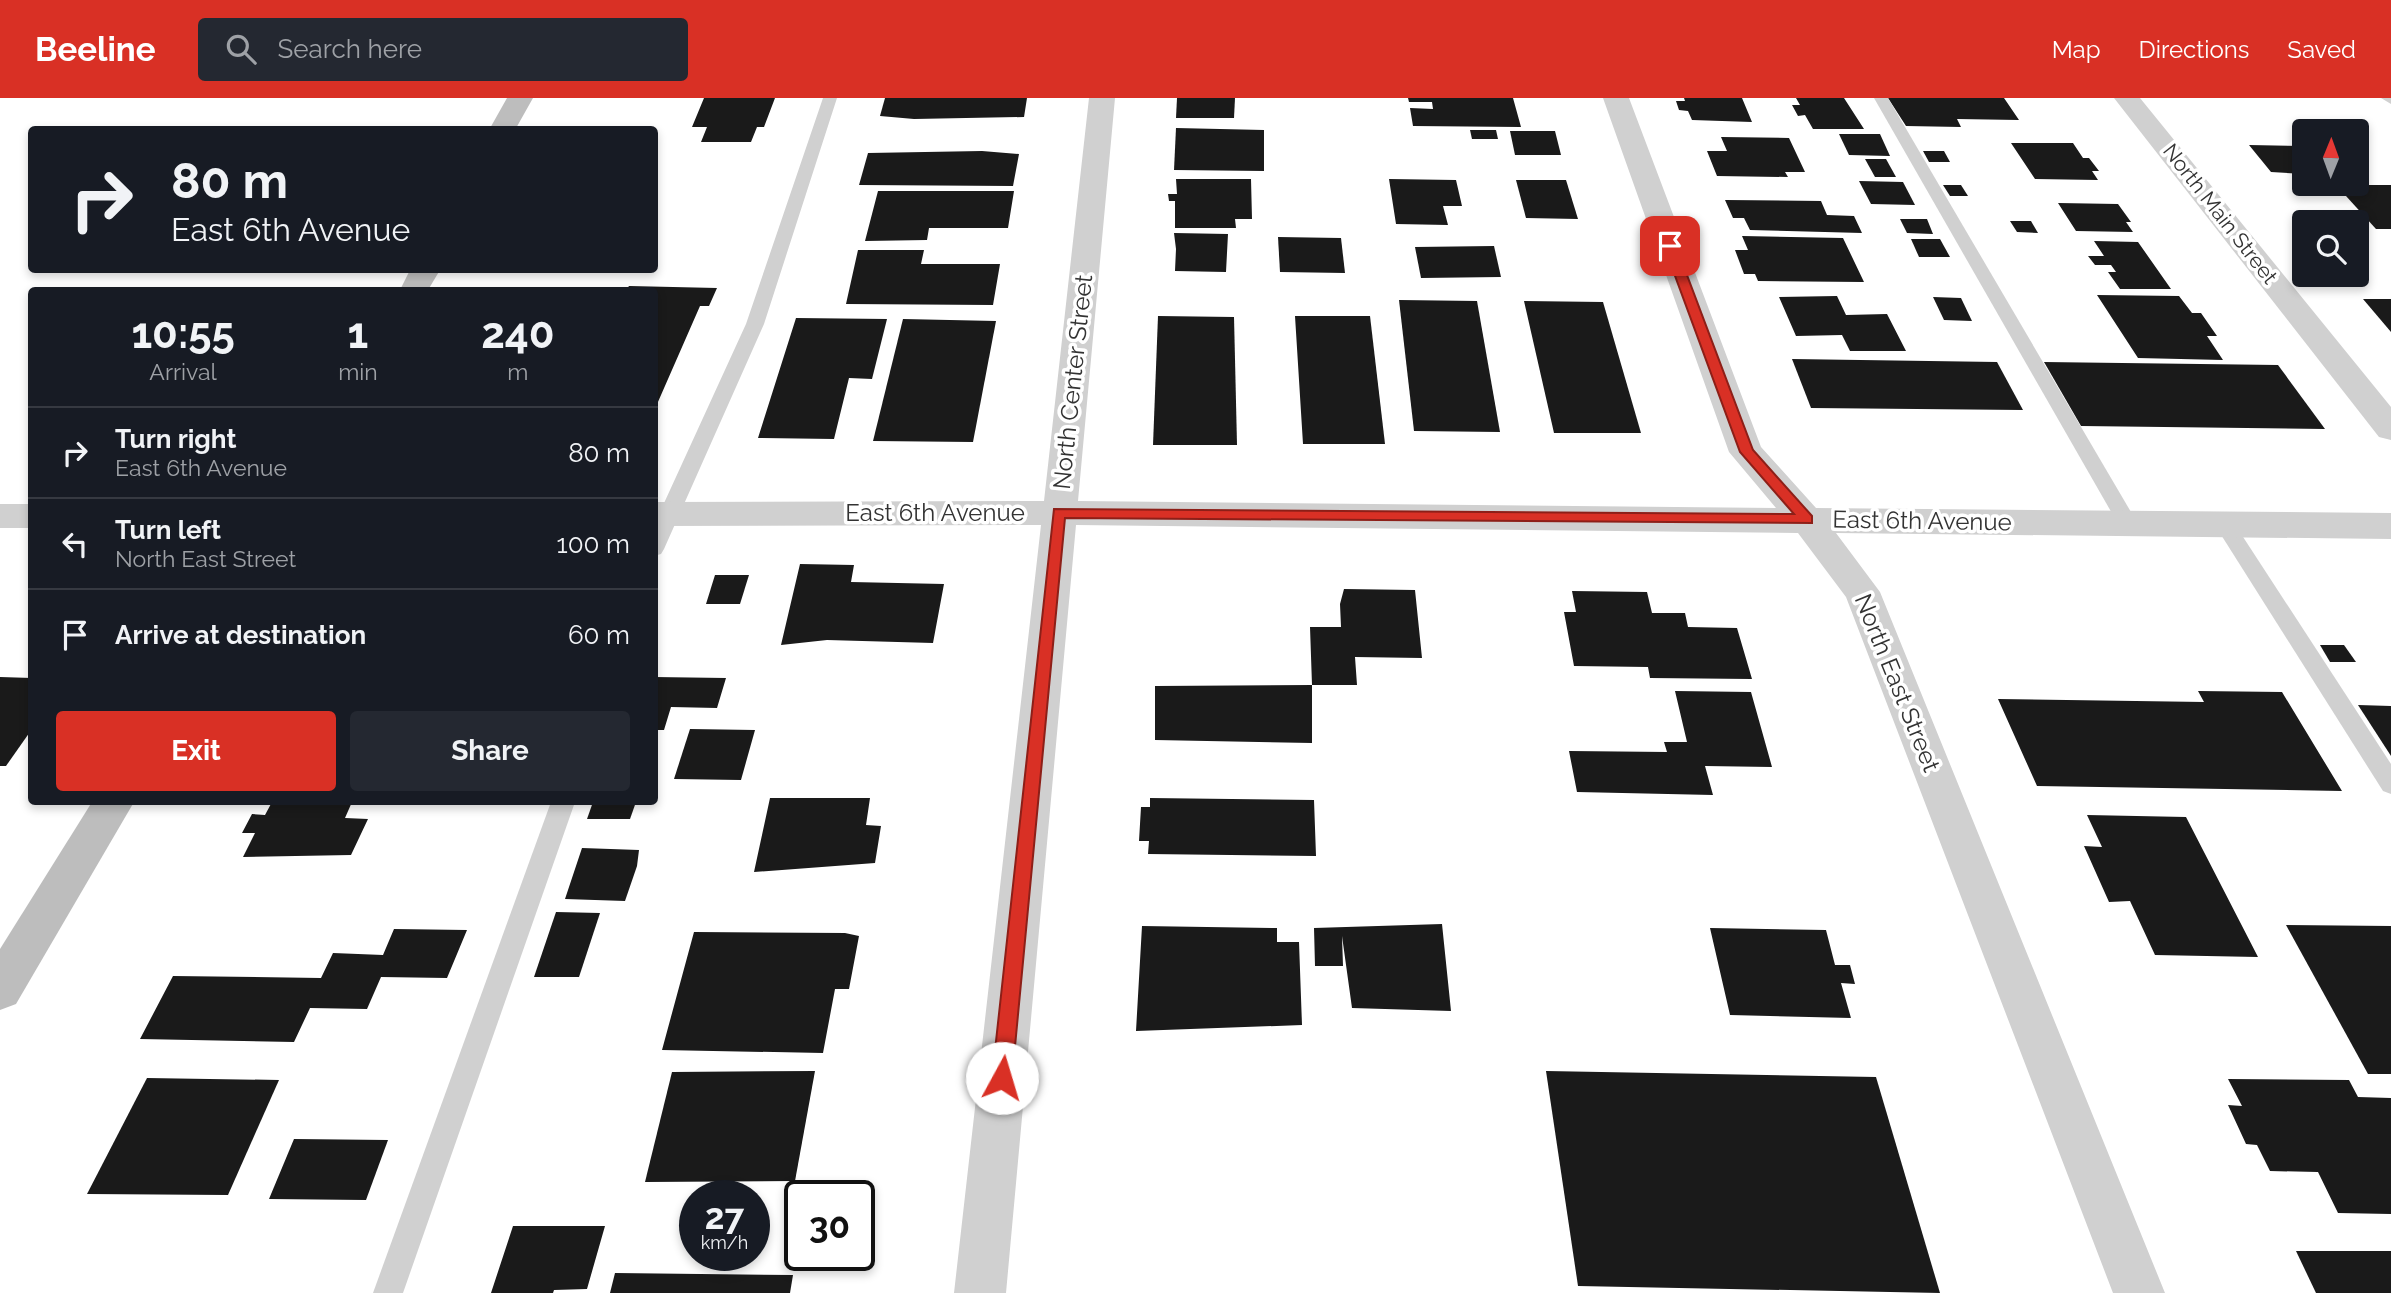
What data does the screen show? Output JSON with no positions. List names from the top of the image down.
{
  "streets": {
    "street": [
      "North Main Street",
      "North Center Street",
      "East 6th Avenue",
      "North East Street"
    ]
  },
  "crossings": [
    ["North Center Street", "East 6th Avenue"],
    ["East 6th Avenue", "North East Street"]
  ],
  "north": "top",
  "page": {
    "header": "Beeline",
    "search": "Search here",
    "nav": ["Map", "Directions", "Saved"],
    "turn": ["80 m", "East 6th Avenue"],
    "eta": [
      "10:55",
      "Arrival",
      "1",
      "min",
      "240",
      "m"
    ],
    "list": [
      {
        "name": "Turn right",
        "note": "East 6th Avenue",
        "value": "80 m"
      },
      {
        "name": "Turn left",
        "note": "North East Street",
        "value": "100 m"
      },
      {
        "name": "Arrive at destination",
        "value": "60 m"
      }
    ],
    "buttons": ["Exit", "Share"],
    "speed": "27 km/h",
    "limit": "30"
  }
}
